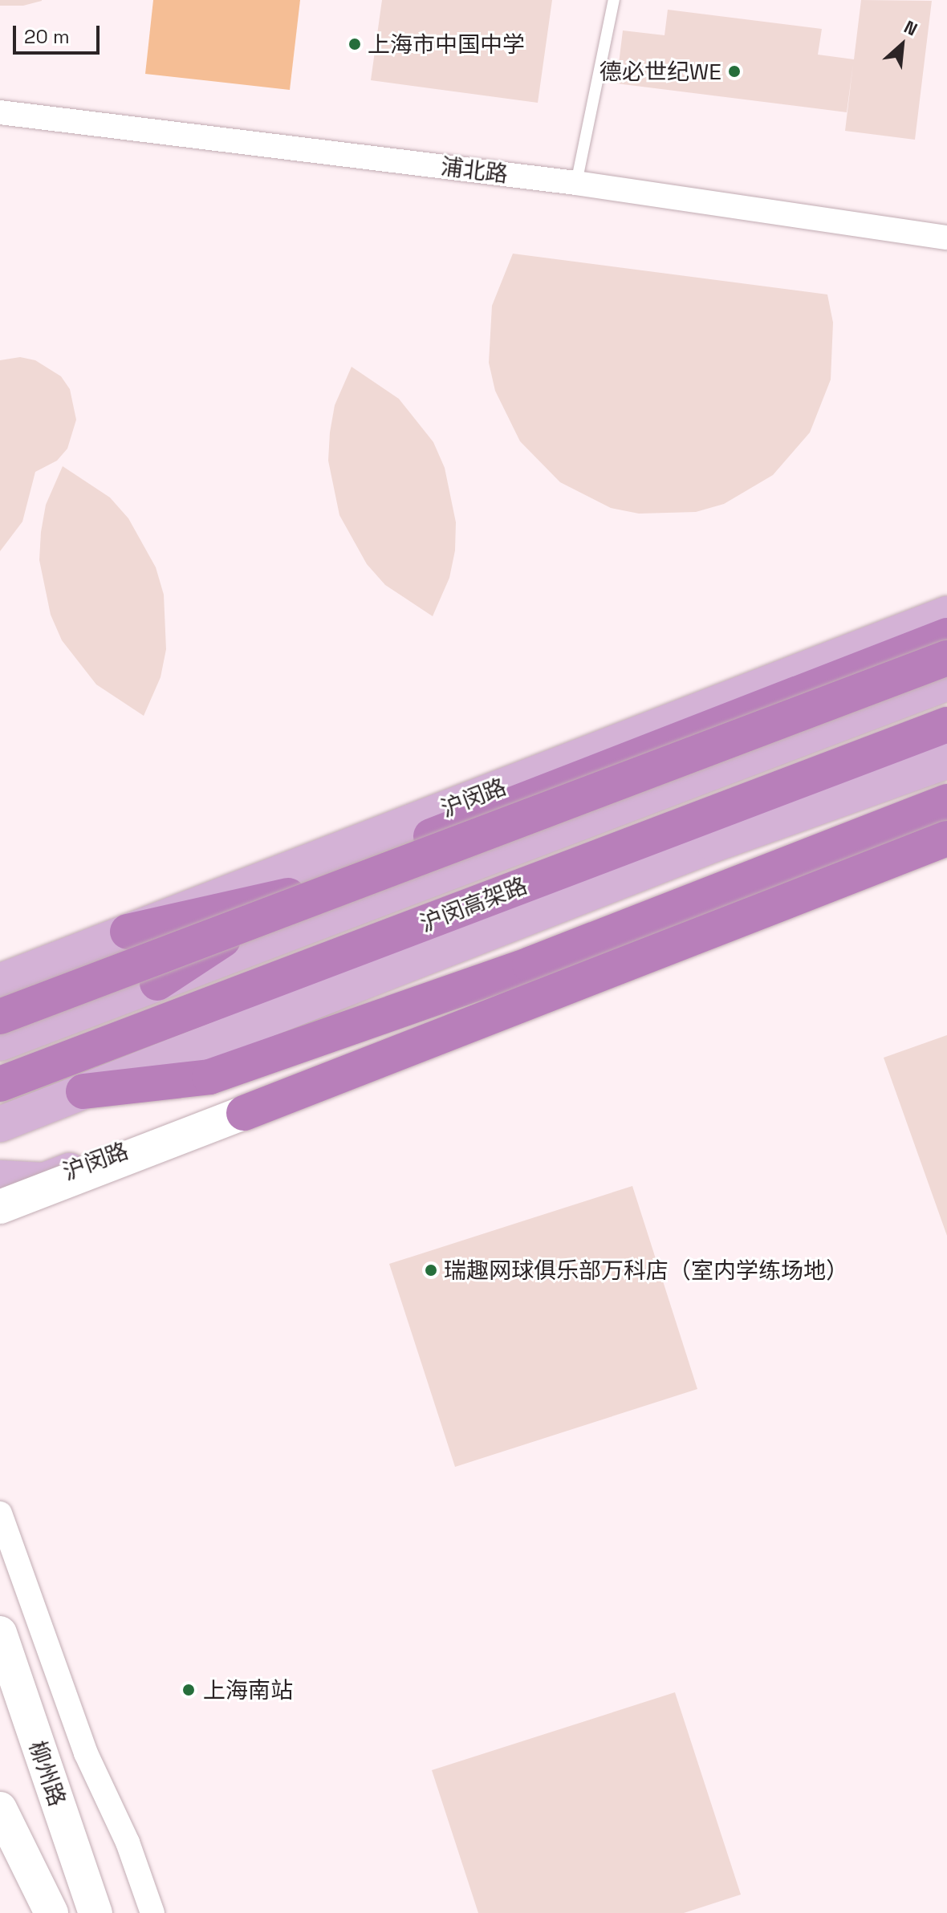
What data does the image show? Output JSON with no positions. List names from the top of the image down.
{
  "streets": {
    "highway": ["沪闵高架路"],
    "main road": ["沪闵路"],
    "street": ["浦北路", "柳州路"]
  },
  "places": [
    "上海市中国中学",
    "德必世纪WE",
    "瑞趣网球俱乐部万科店（室内学练场地）",
    "上海南站"
  ],
  "scale_bar": "20 m",
  "north": "top right"
}
